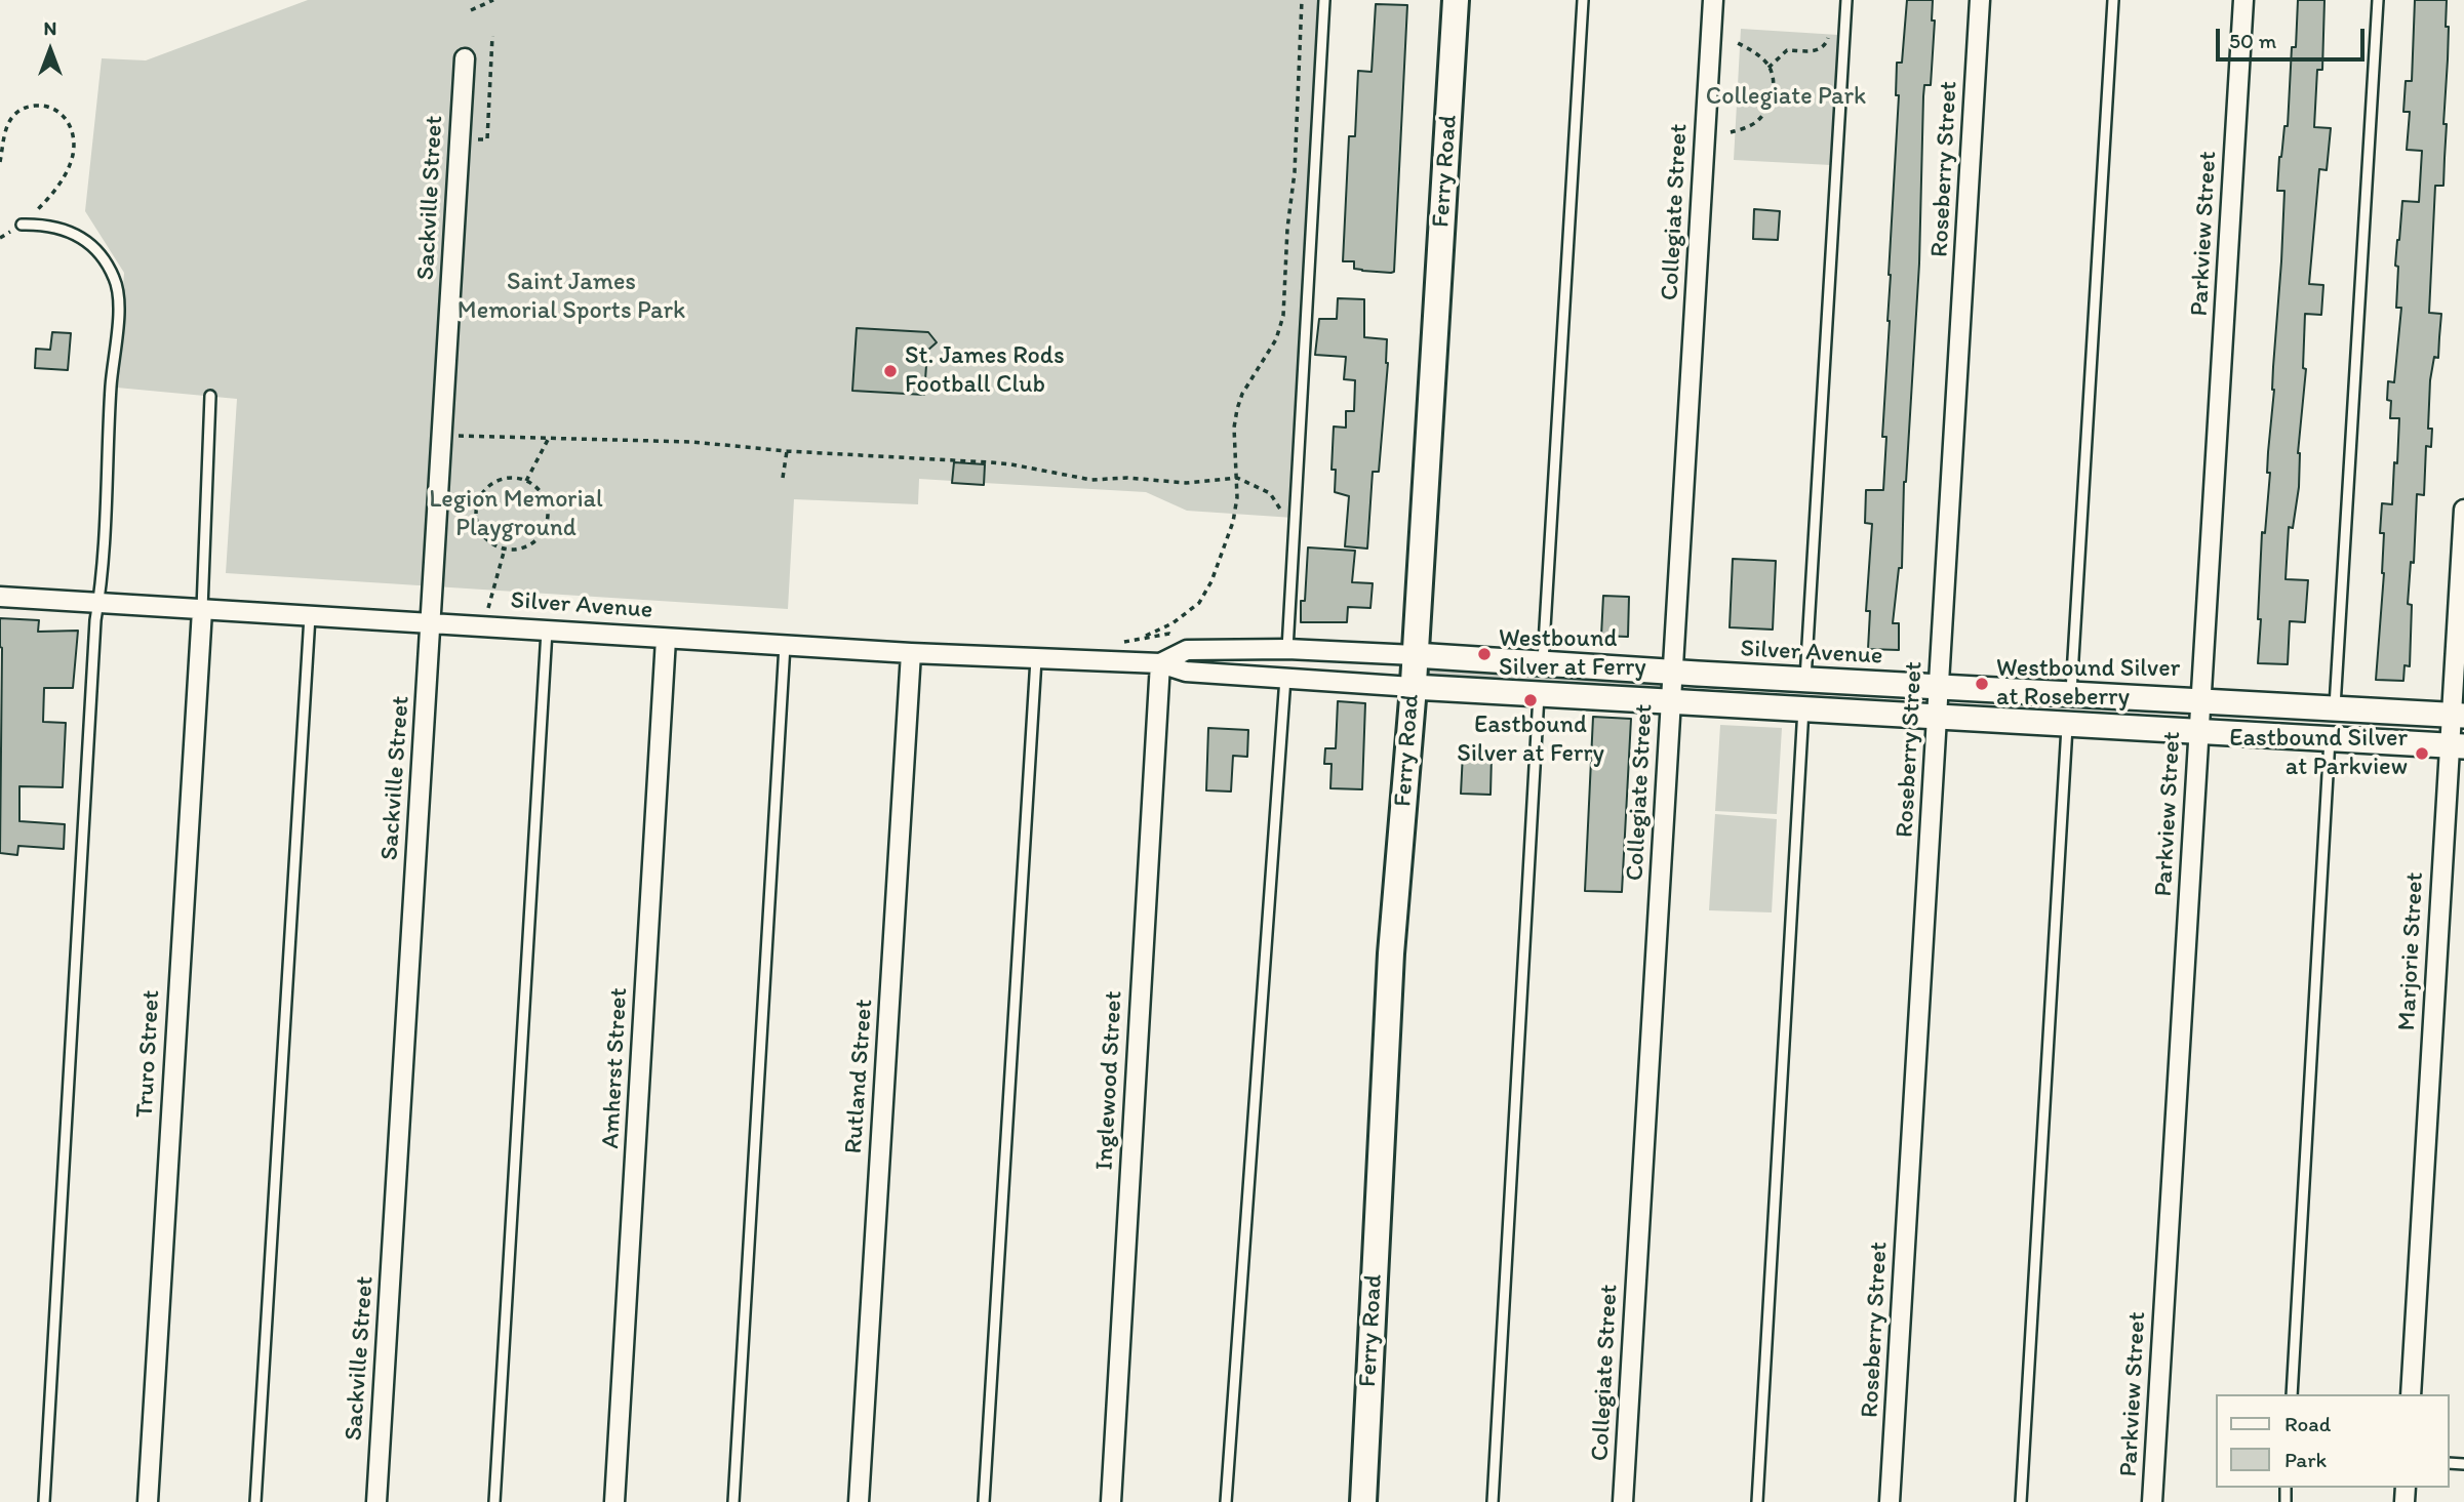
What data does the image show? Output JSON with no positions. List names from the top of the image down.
{
  "streets": {
    "main road": ["Ferry Road"],
    "street": [
      "Roseberry Street",
      "Sackville Street",
      "Collegiate Street",
      "Parkview Street",
      "Silver Avenue",
      "Marjorie Street",
      "Truro Street",
      "Amherst Street",
      "Rutland Street",
      "Inglewood Street"
    ]
  },
  "crossings": [
    ["Roseberry Street", "Silver Avenue"],
    ["Ferry Road", "Silver Avenue"],
    ["Sackville Street", "Silver Avenue"],
    ["Collegiate Street", "Silver Avenue"],
    ["Parkview Street", "Silver Avenue"],
    ["Silver Avenue", "Marjorie Street"],
    ["Silver Avenue", "Truro Street"],
    ["Silver Avenue", "Amherst Street"],
    ["Silver Avenue", "Rutland Street"],
    ["Silver Avenue", "Inglewood Street"]
  ],
  "parks": ["Collegiate Park", "Saint James Memorial Sports Park", "Legion Memorial Playground"],
  "places": [
    "St. James Rods Football Club",
    "Westbound Silver at Ferry",
    "Westbound Silver at Roseberry",
    "Eastbound Silver at Ferry",
    "Eastbound Silver at Parkview"
  ],
  "legend": ["Road", "Park"],
  "scale_bar": "50 m",
  "north": "top"
}
